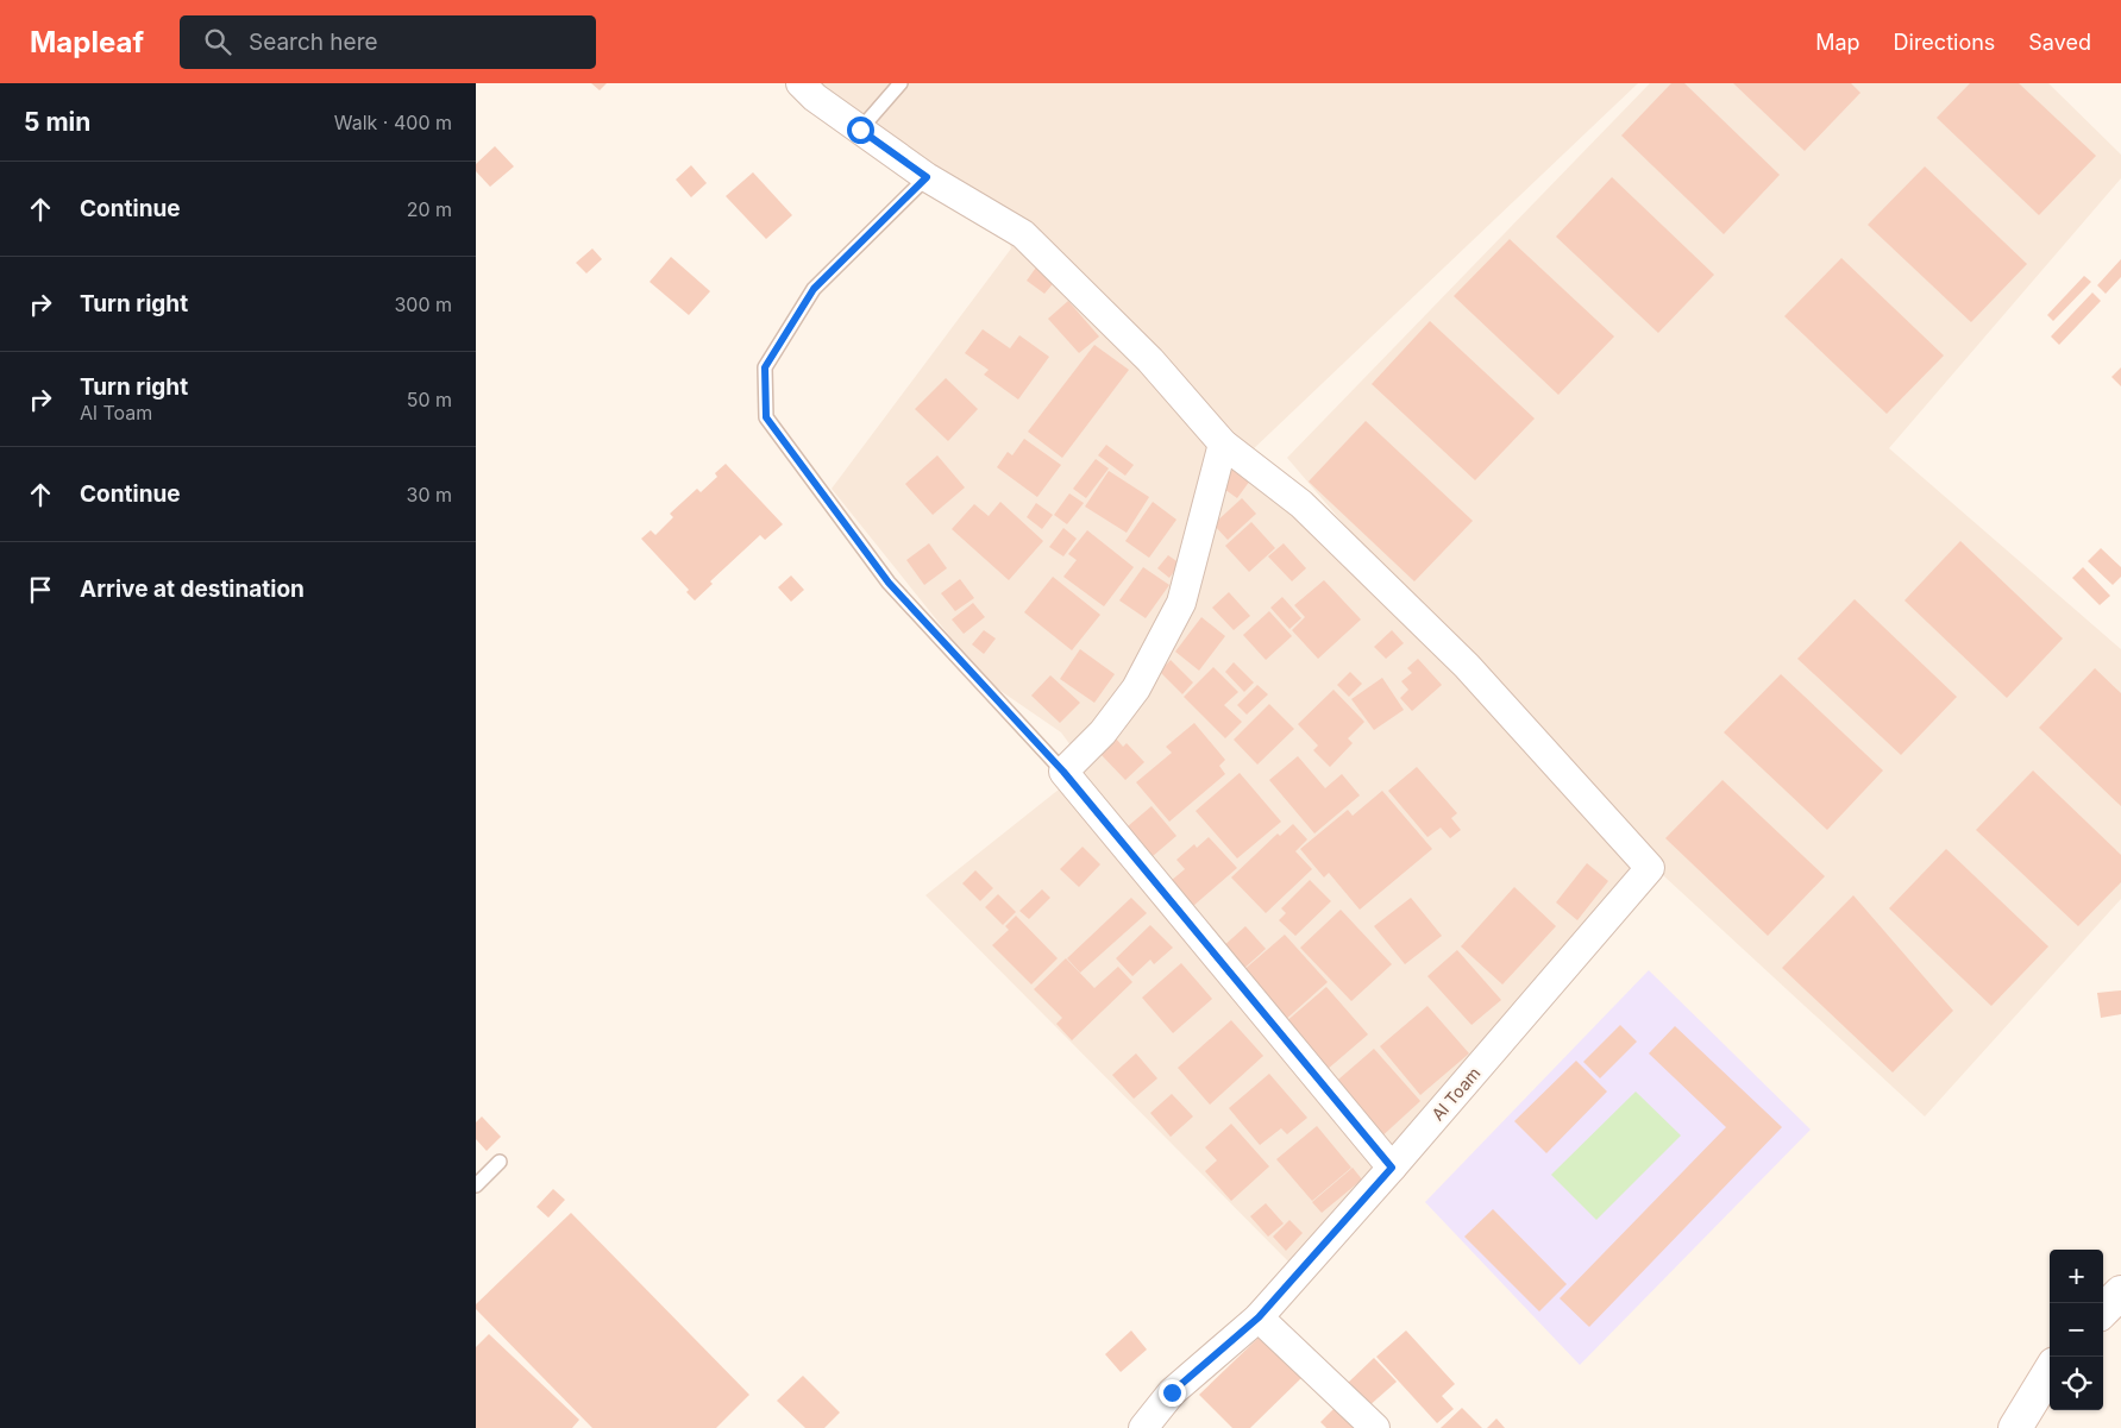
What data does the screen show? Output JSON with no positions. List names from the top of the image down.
{
  "streets": {
    "street": ["Al Toam"]
  },
  "page": {
    "header": "Mapleaf",
    "search": "Search here",
    "nav": ["Map", "Directions", "Saved"],
    "heading": ["5 min", "Walk · 400 m"],
    "list": [
      ["Continue", "20 m"],
      ["Turn right", "300 m"],
      ["Turn right", "Al Toam", "50 m"],
      ["Continue", "30 m"],
      "Arrive at destination"
    ],
    "map_buttons": ["+", "−"]
  }
}
